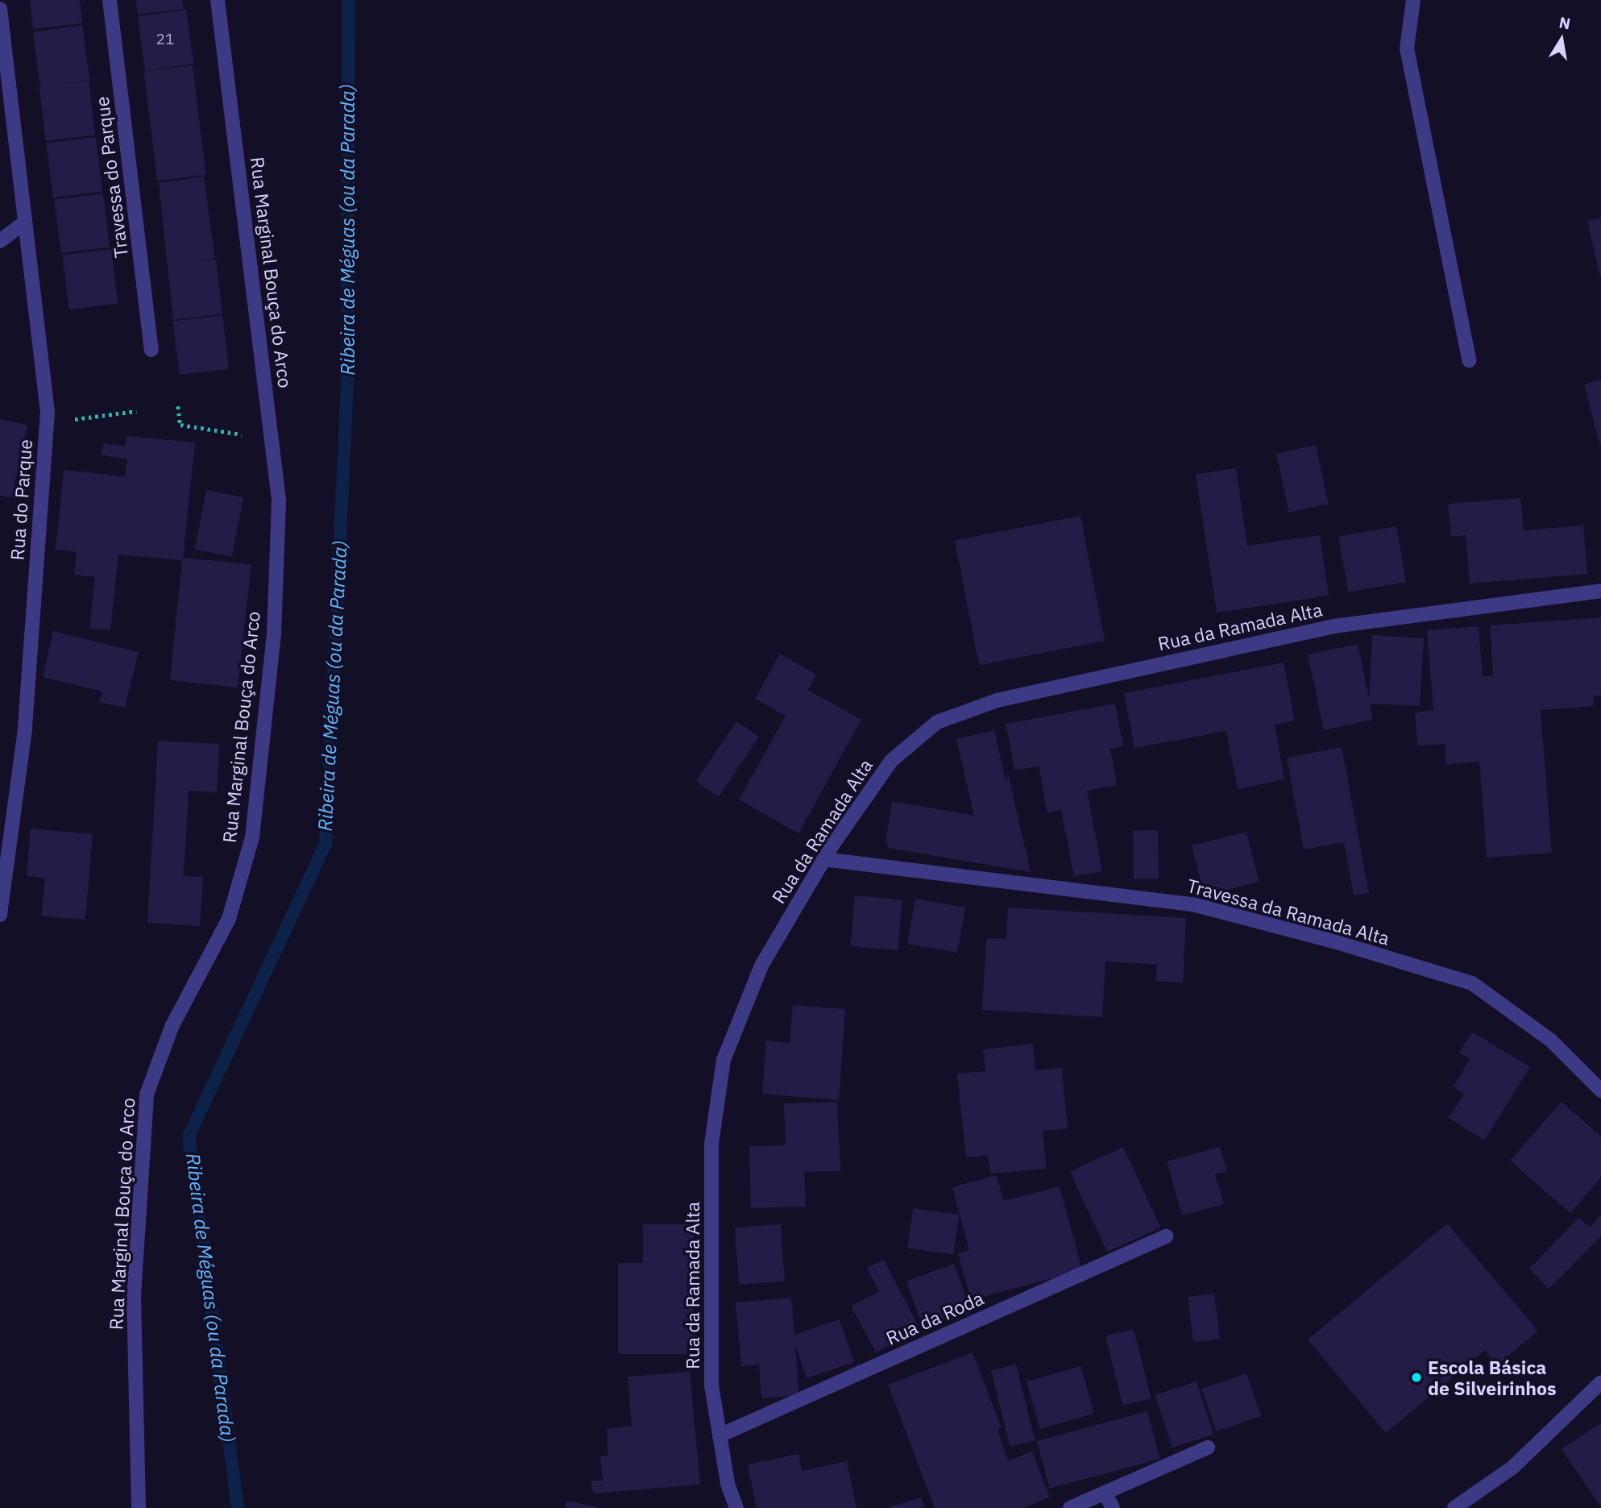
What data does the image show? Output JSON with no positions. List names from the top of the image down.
{
  "streets": {
    "street": [
      "Travessa do Parque",
      "Rua Marginal Bouça do Arco",
      "Rua do Parque",
      "Rua da Ramada Alta",
      "Travessa da Ramada Alta",
      "Rua da Roda"
    ]
  },
  "crossings": [
    ["Rua da Ramada Alta", "Travessa da Ramada Alta"],
    ["Rua da Ramada Alta", "Rua da Roda"]
  ],
  "water": ["Ribeira de Méguas (ou da Parada)"],
  "places": ["Escola Básica de Silveirinhos"],
  "house_numbers": ["21"],
  "north": "top"
}
